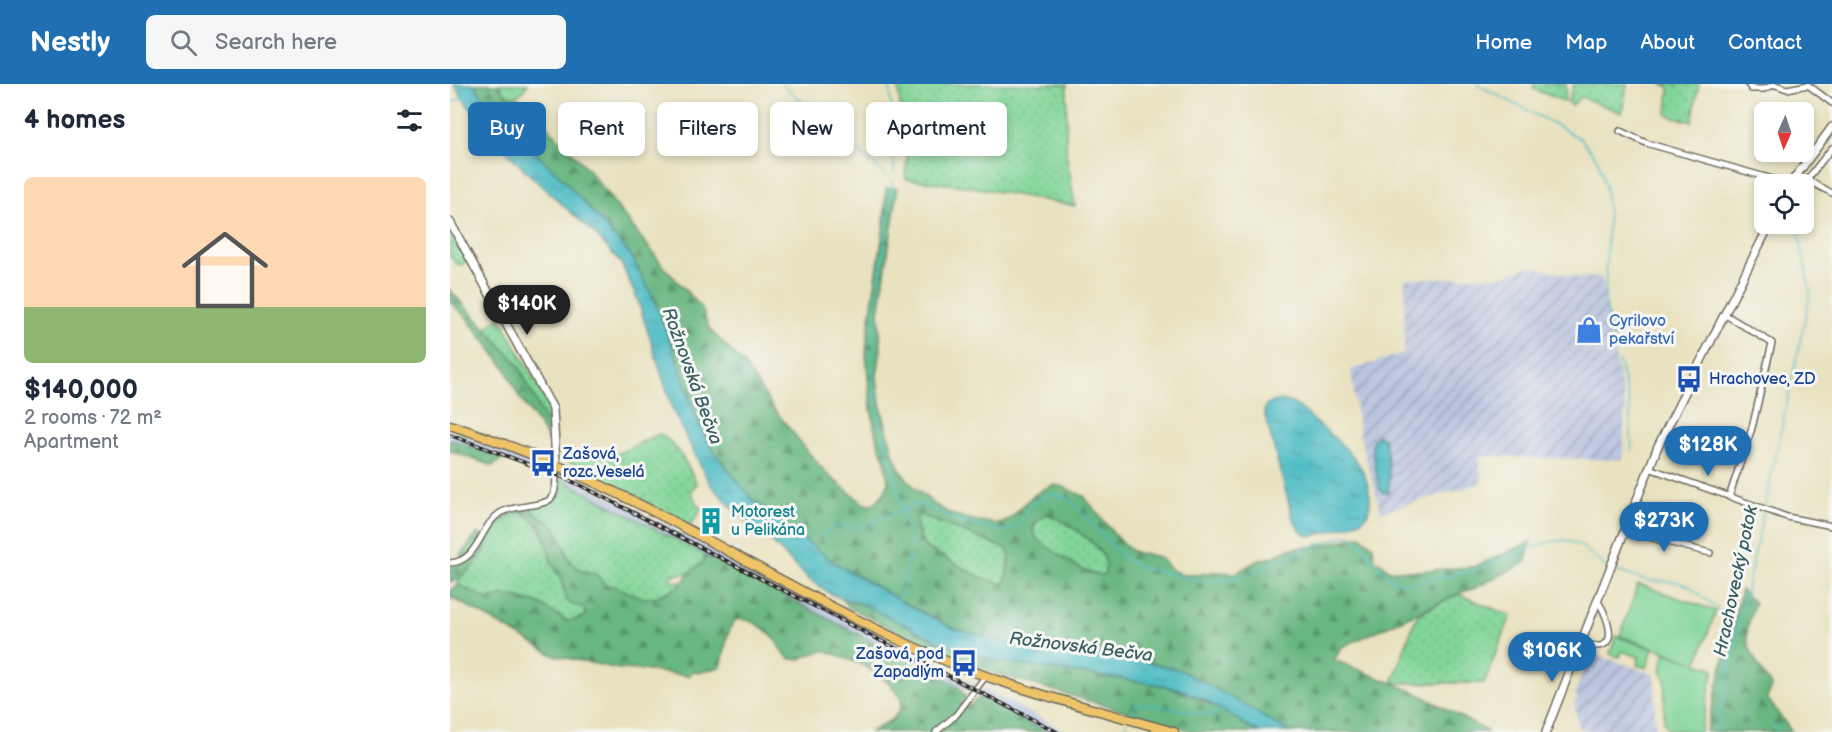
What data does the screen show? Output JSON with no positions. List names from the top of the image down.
{
  "water": ["Rožnovská Bečva", "Hrachovecký potok"],
  "places": {
    "shop": ["Cyrilovo pekařství"],
    "bus stop": ["Hrachovec, ZD", "Zašová, rozc.Veselá", "Zašová, pod Zapadlým"],
    "building": ["Motorest u Pelikána"]
  },
  "north": "bottom",
  "page": {
    "header": "Nestly",
    "search": "Search here",
    "nav": [
      "Home",
      "Map",
      "About",
      "Contact"
    ],
    "heading": "4 homes",
    "chip": [
      "Buy",
      "Rent",
      "Filters",
      "New",
      "Apartment"
    ],
    "list": [
      {
        "name": "$140,000",
        "note": "2 rooms · 72 m² · Apartment"
      }
    ],
    "price": [
      "$140K",
      "$128K",
      "$273K",
      "$106K"
    ]
  }
}
